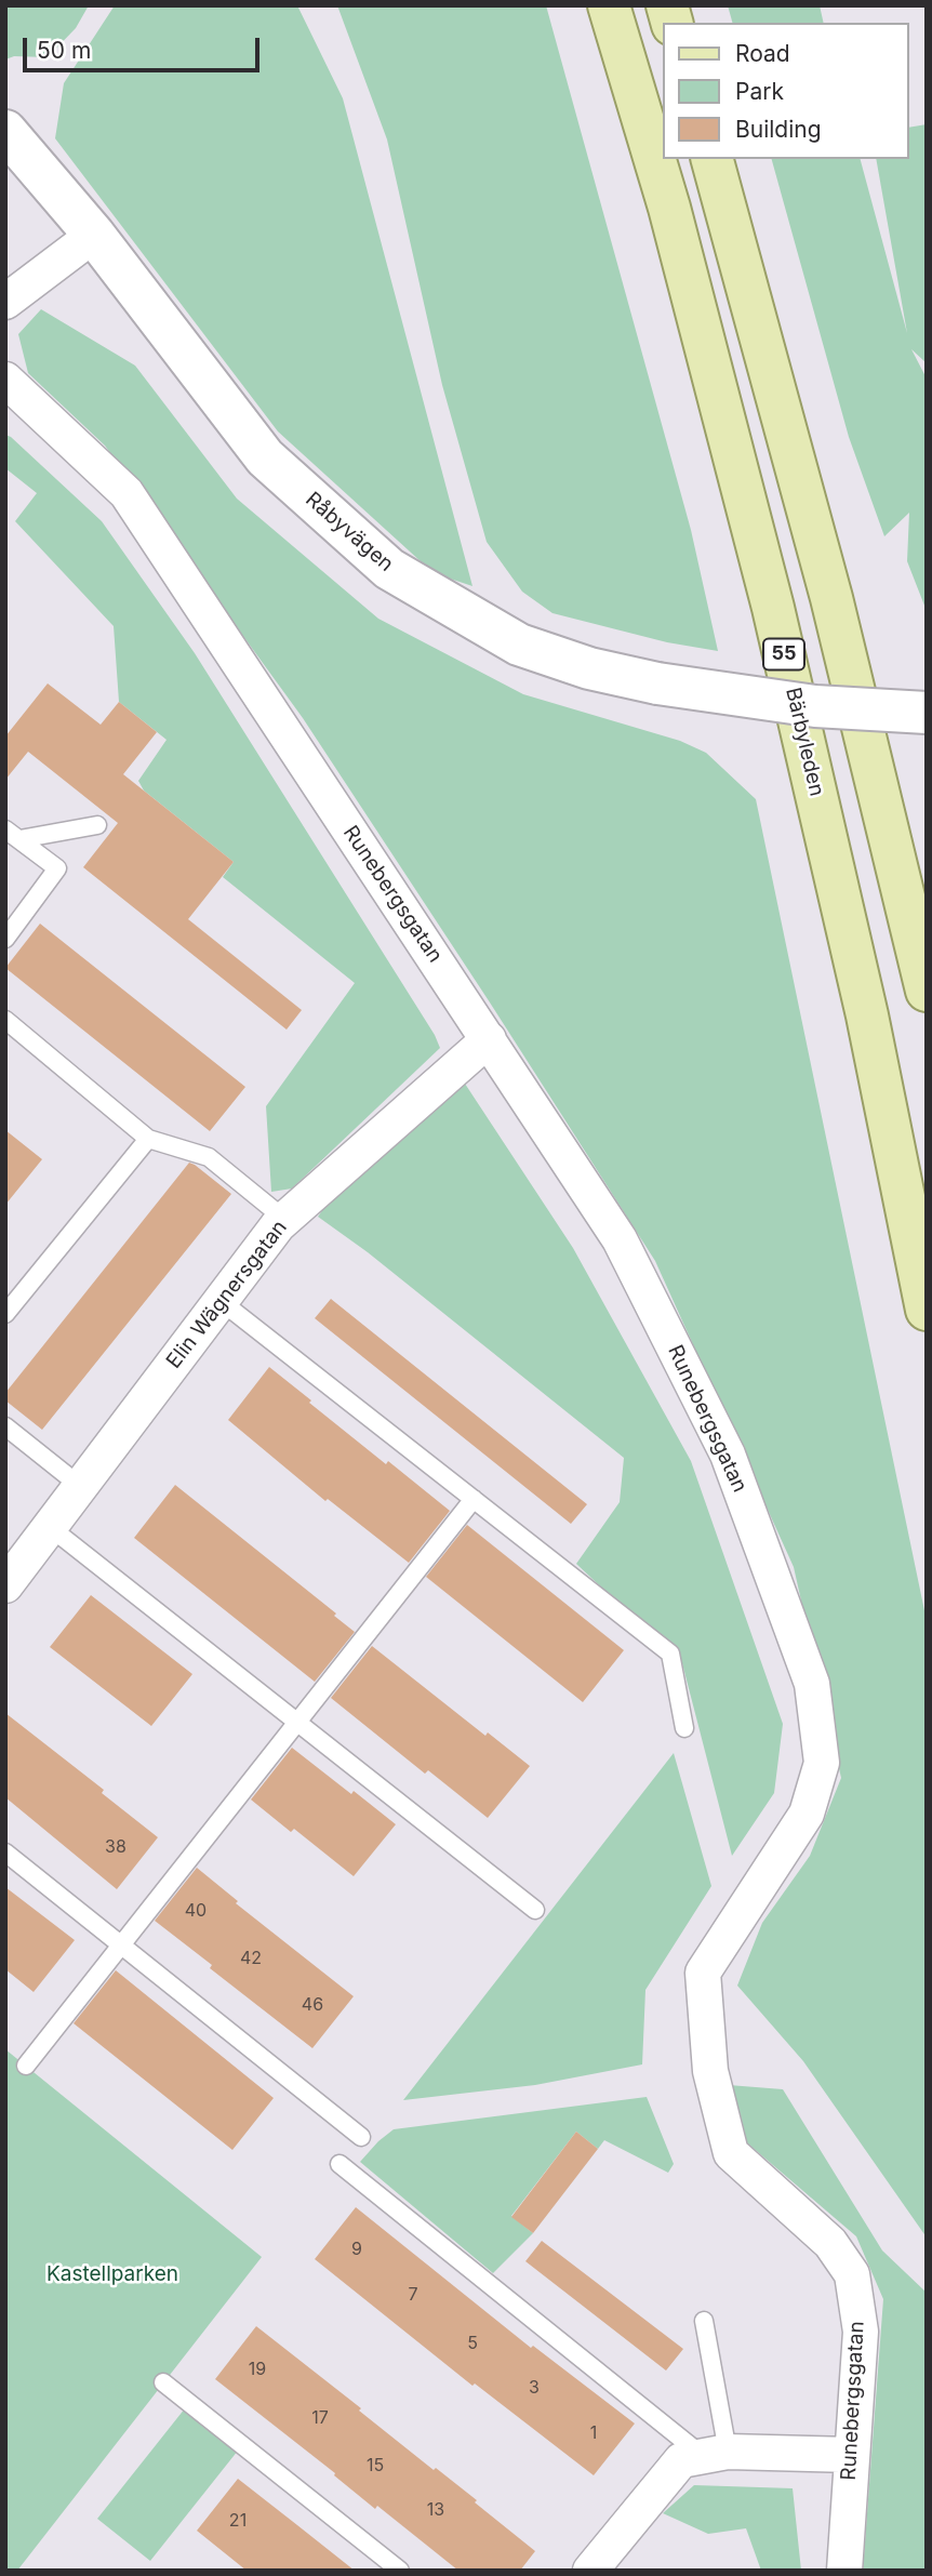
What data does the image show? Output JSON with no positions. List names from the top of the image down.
{
  "streets": {
    "main road": ["Råbyvägen", "55", "Bärbyleden"],
    "street": ["Runebergsgatan", "Elin Wägnersgatan"]
  },
  "crossings": [
    ["Runebergsgatan", "Elin Wägnersgatan"]
  ],
  "parks": ["Kastellparken"],
  "house_numbers": [
    "38",
    "40",
    "42",
    "46",
    "9",
    "7",
    "5",
    "19",
    "3",
    "17",
    "1",
    "15",
    "13",
    "21"
  ],
  "legend": ["Road", "Park", "Building"],
  "scale_bar": "50 m"
}
